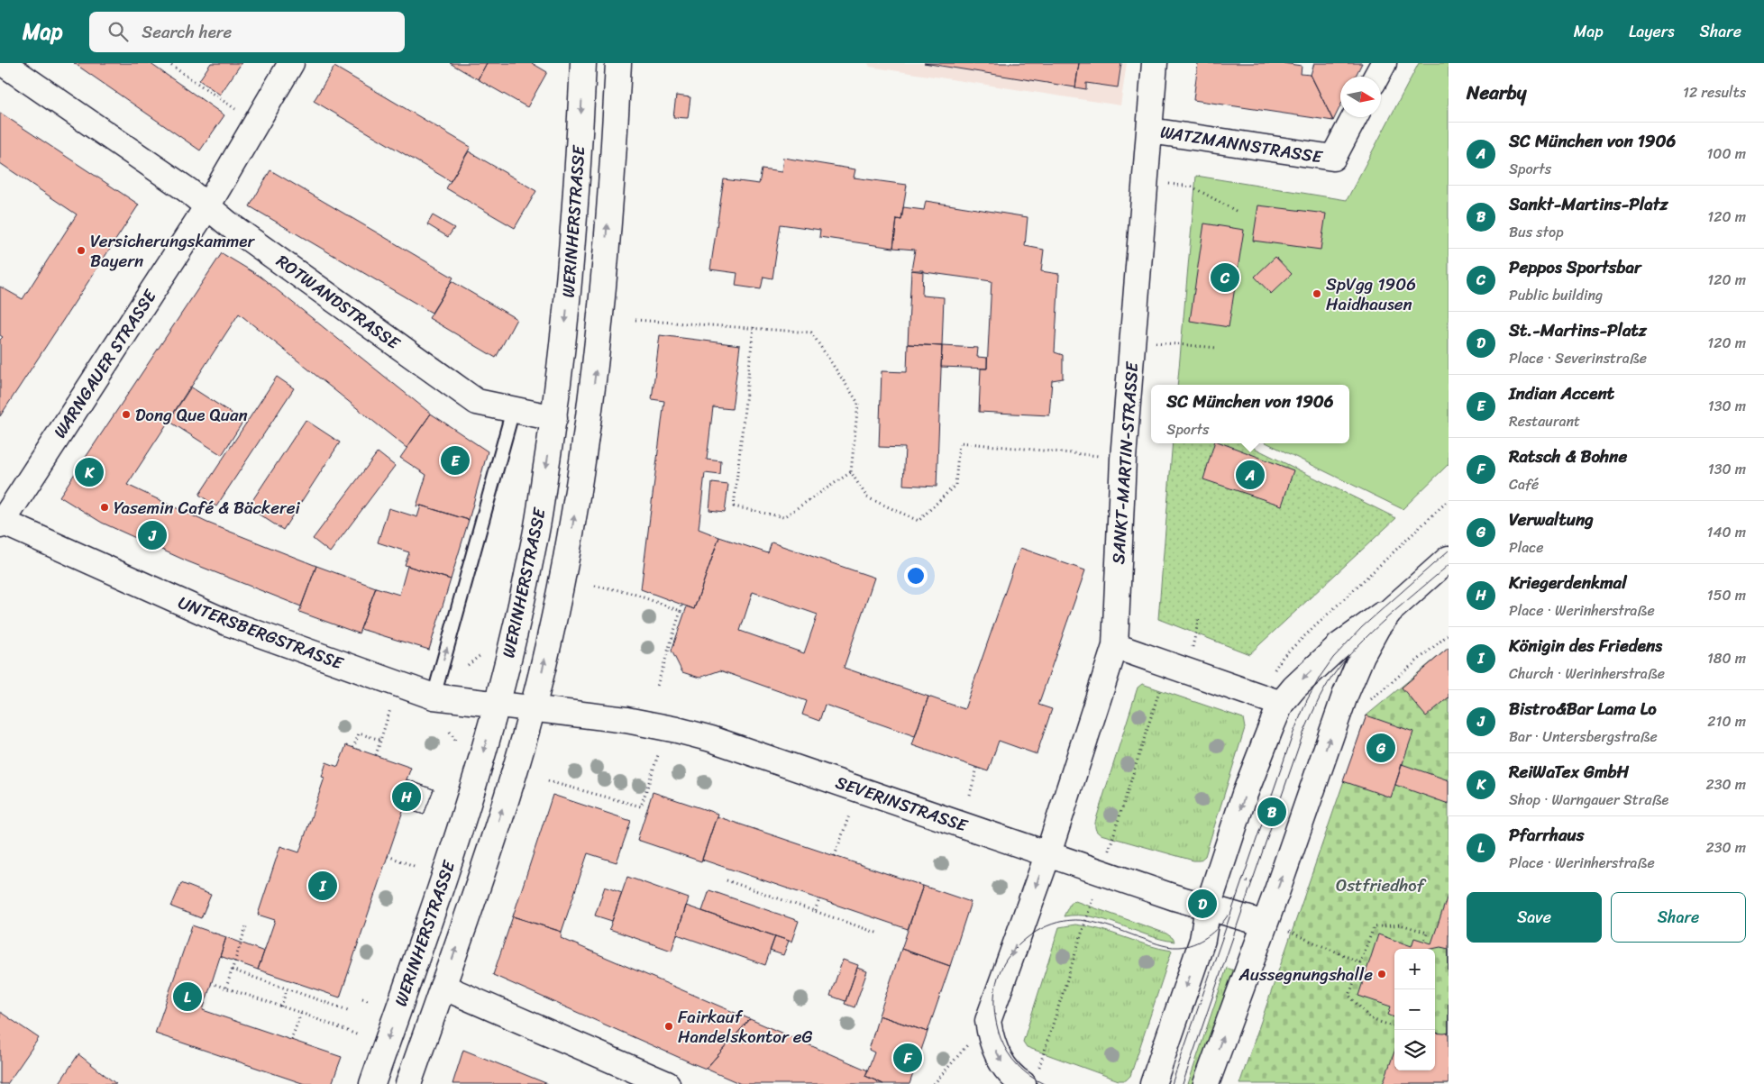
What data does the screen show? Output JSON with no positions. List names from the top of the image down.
{
  "streets": {
    "street": [
      "WATZMANNSTRASSE",
      "WERINHERSTRASSE",
      "ROTWANDSTRASSE",
      "WARNGAUER STRASSE",
      "SANKT-MARTIN-STRASSE",
      "UNTERSBERGSTRASSE",
      "SEVERINSTRASSE"
    ]
  },
  "crossings": [
    ["WATZMANNSTRASSE", "SANKT-MARTIN-STRASSE"],
    ["WERINHERSTRASSE", "ROTWANDSTRASSE"],
    ["WERINHERSTRASSE", "UNTERSBERGSTRASSE"],
    ["WERINHERSTRASSE", "SEVERINSTRASSE"],
    ["ROTWANDSTRASSE", "WARNGAUER STRASSE"],
    ["WARNGAUER STRASSE", "UNTERSBERGSTRASSE"],
    ["SANKT-MARTIN-STRASSE", "SEVERINSTRASSE"],
    ["UNTERSBERGSTRASSE", "SEVERINSTRASSE"]
  ],
  "parks": ["Ostfriedhof"],
  "places": [
    "Versicherungskammer Bayern",
    "SpVgg 1906 Haidhausen",
    "Dong Que Quan",
    "Yasemin Café & Bäckerei",
    "Aussegnungshalle",
    "Fairkauf Handelskontor eG"
  ],
  "north": "right",
  "page": {
    "header": "Map",
    "search": "Search here",
    "nav": ["Map", "Layers", "Share"],
    "heading": ["Nearby", "12 results"],
    "list": [
      {
        "mark": "A",
        "name": "SC München von 1906",
        "note": "Sports",
        "value": "100 m"
      },
      {
        "mark": "B",
        "name": "Sankt-Martins-Platz",
        "note": "Bus stop",
        "value": "120 m"
      },
      {
        "mark": "C",
        "name": "Peppos Sportsbar",
        "note": "Public building",
        "value": "120 m"
      },
      {
        "mark": "D",
        "name": "St.-Martins-Platz",
        "note": "Place · Severinstraße",
        "value": "120 m"
      },
      {
        "mark": "E",
        "name": "Indian Accent",
        "note": "Restaurant",
        "value": "130 m"
      },
      {
        "mark": "F",
        "name": "Ratsch & Bohne",
        "note": "Café",
        "value": "130 m"
      },
      {
        "mark": "G",
        "name": "Verwaltung",
        "note": "Place",
        "value": "140 m"
      },
      {
        "mark": "H",
        "name": "Kriegerdenkmal",
        "note": "Place · Werinherstraße",
        "value": "150 m"
      },
      {
        "mark": "I",
        "name": "Königin des Friedens",
        "note": "Church · Werinherstraße",
        "value": "180 m"
      },
      {
        "mark": "J",
        "name": "Bistro&Bar Lama Lo",
        "note": "Bar · Untersbergstraße",
        "value": "210 m"
      },
      {
        "mark": "K",
        "name": "ReiWaTex GmbH",
        "note": "Shop · Warngauer Straße",
        "value": "230 m"
      },
      {
        "mark": "L",
        "name": "Pfarrhaus",
        "note": "Place · Werinherstraße",
        "value": "230 m"
      }
    ],
    "pins": [
      "C",
      "E",
      "K",
      "A",
      "J",
      "G",
      "H",
      "B",
      "I",
      "D",
      "L",
      "F"
    ],
    "popup": ["SC München von 1906", "Sports"],
    "buttons": ["Save", "Share"],
    "map_buttons": ["+", "−"]
  }
}
